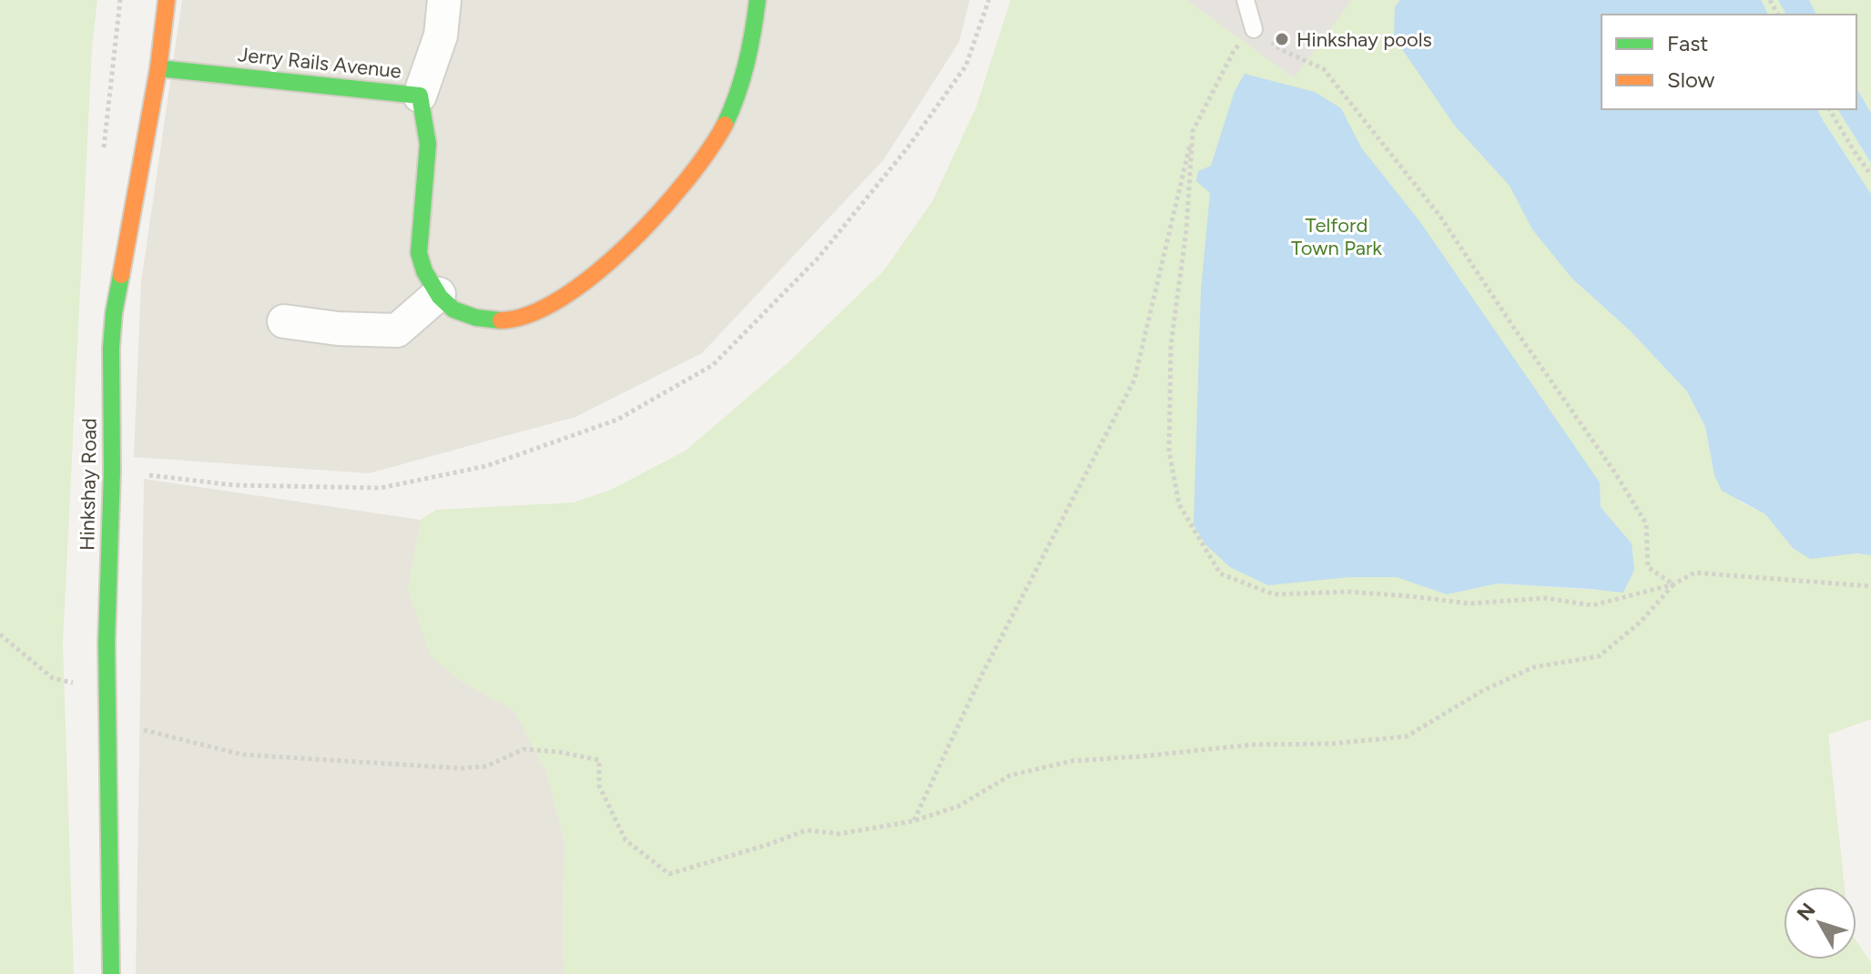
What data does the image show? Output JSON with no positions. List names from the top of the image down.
{
  "streets": {
    "street": ["Jerry Rails Avenue", "Hinkshay Road"]
  },
  "crossings": [
    ["Jerry Rails Avenue", "Hinkshay Road"]
  ],
  "parks": ["Telford Town Park"],
  "places": ["Hinkshay pools"],
  "legend": ["Fast", "Slow"],
  "north": "top left"
}
